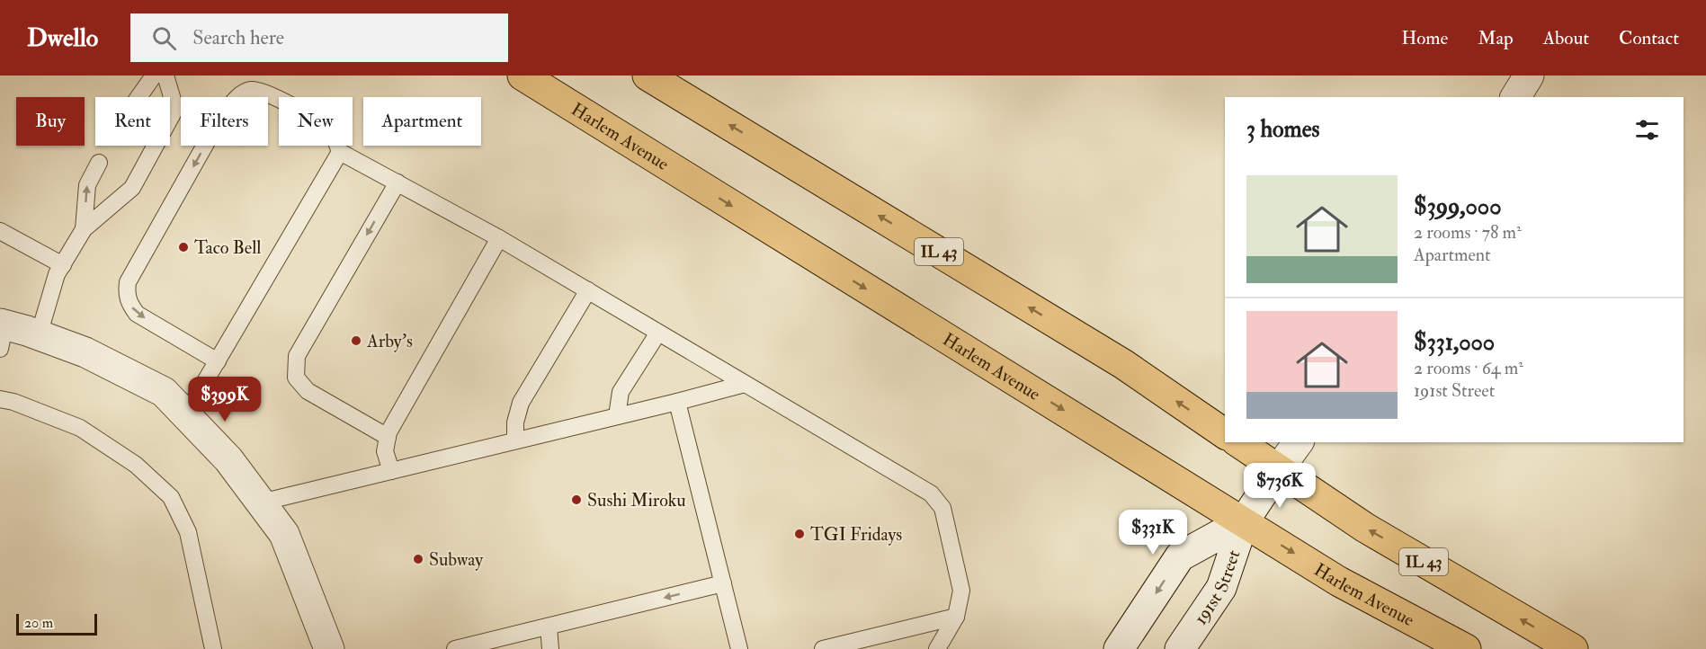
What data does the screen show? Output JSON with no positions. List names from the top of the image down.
{
  "streets": {
    "main road": ["Harlem Avenue", "IL 43"],
    "street": ["191st Street"]
  },
  "crossings": [
    ["Harlem Avenue", "191st Street"],
    ["IL 43", "191st Street"]
  ],
  "places": [
    "Taco Bell",
    "Arby's",
    "Sushi Miroku",
    "TGI Fridays",
    "Subway"
  ],
  "scale_bar": "20 m",
  "page": {
    "header": "Dwello",
    "search": "Search here",
    "nav": [
      "Home",
      "Map",
      "About",
      "Contact"
    ],
    "chip": [
      "Buy",
      "Rent",
      "Filters",
      "New",
      "Apartment"
    ],
    "heading": "3 homes",
    "list": [
      {
        "name": "$399,000",
        "note": "2 rooms · 78 m² · Apartment"
      },
      {
        "name": "$331,000",
        "note": "2 rooms · 64 m² · 191st Street"
      }
    ],
    "price": ["$399K", "$736K", "$331K"],
    "scale": "20 m"
  }
}
